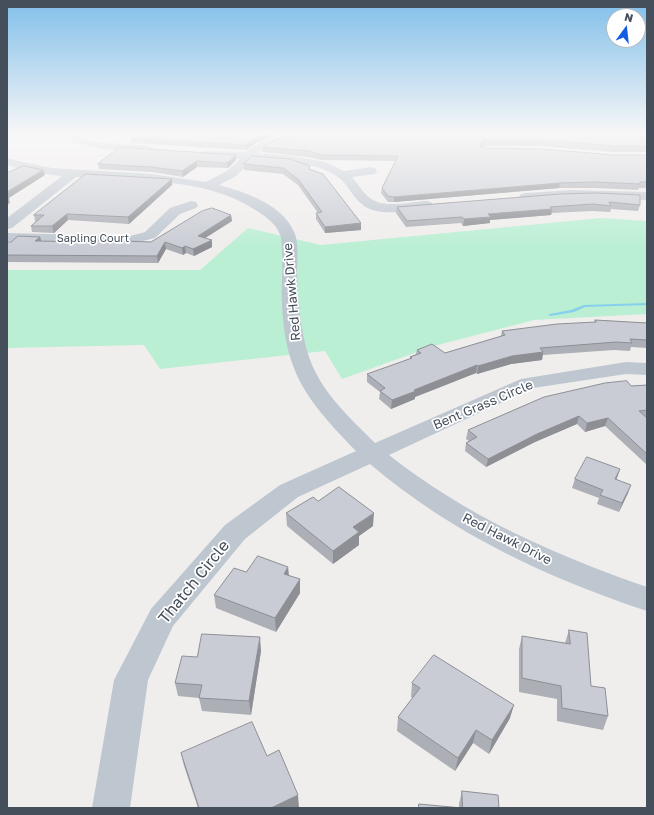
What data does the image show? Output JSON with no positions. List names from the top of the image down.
{
  "streets": {
    "street": [
      "Sapling Court",
      "Red Hawk Drive",
      "Bent Grass Circle",
      "Thatch Circle"
    ]
  },
  "crossings": [
    ["Red Hawk Drive", "Bent Grass Circle"],
    ["Red Hawk Drive", "Thatch Circle"],
    ["Bent Grass Circle", "Thatch Circle"]
  ],
  "north": "top"
}
